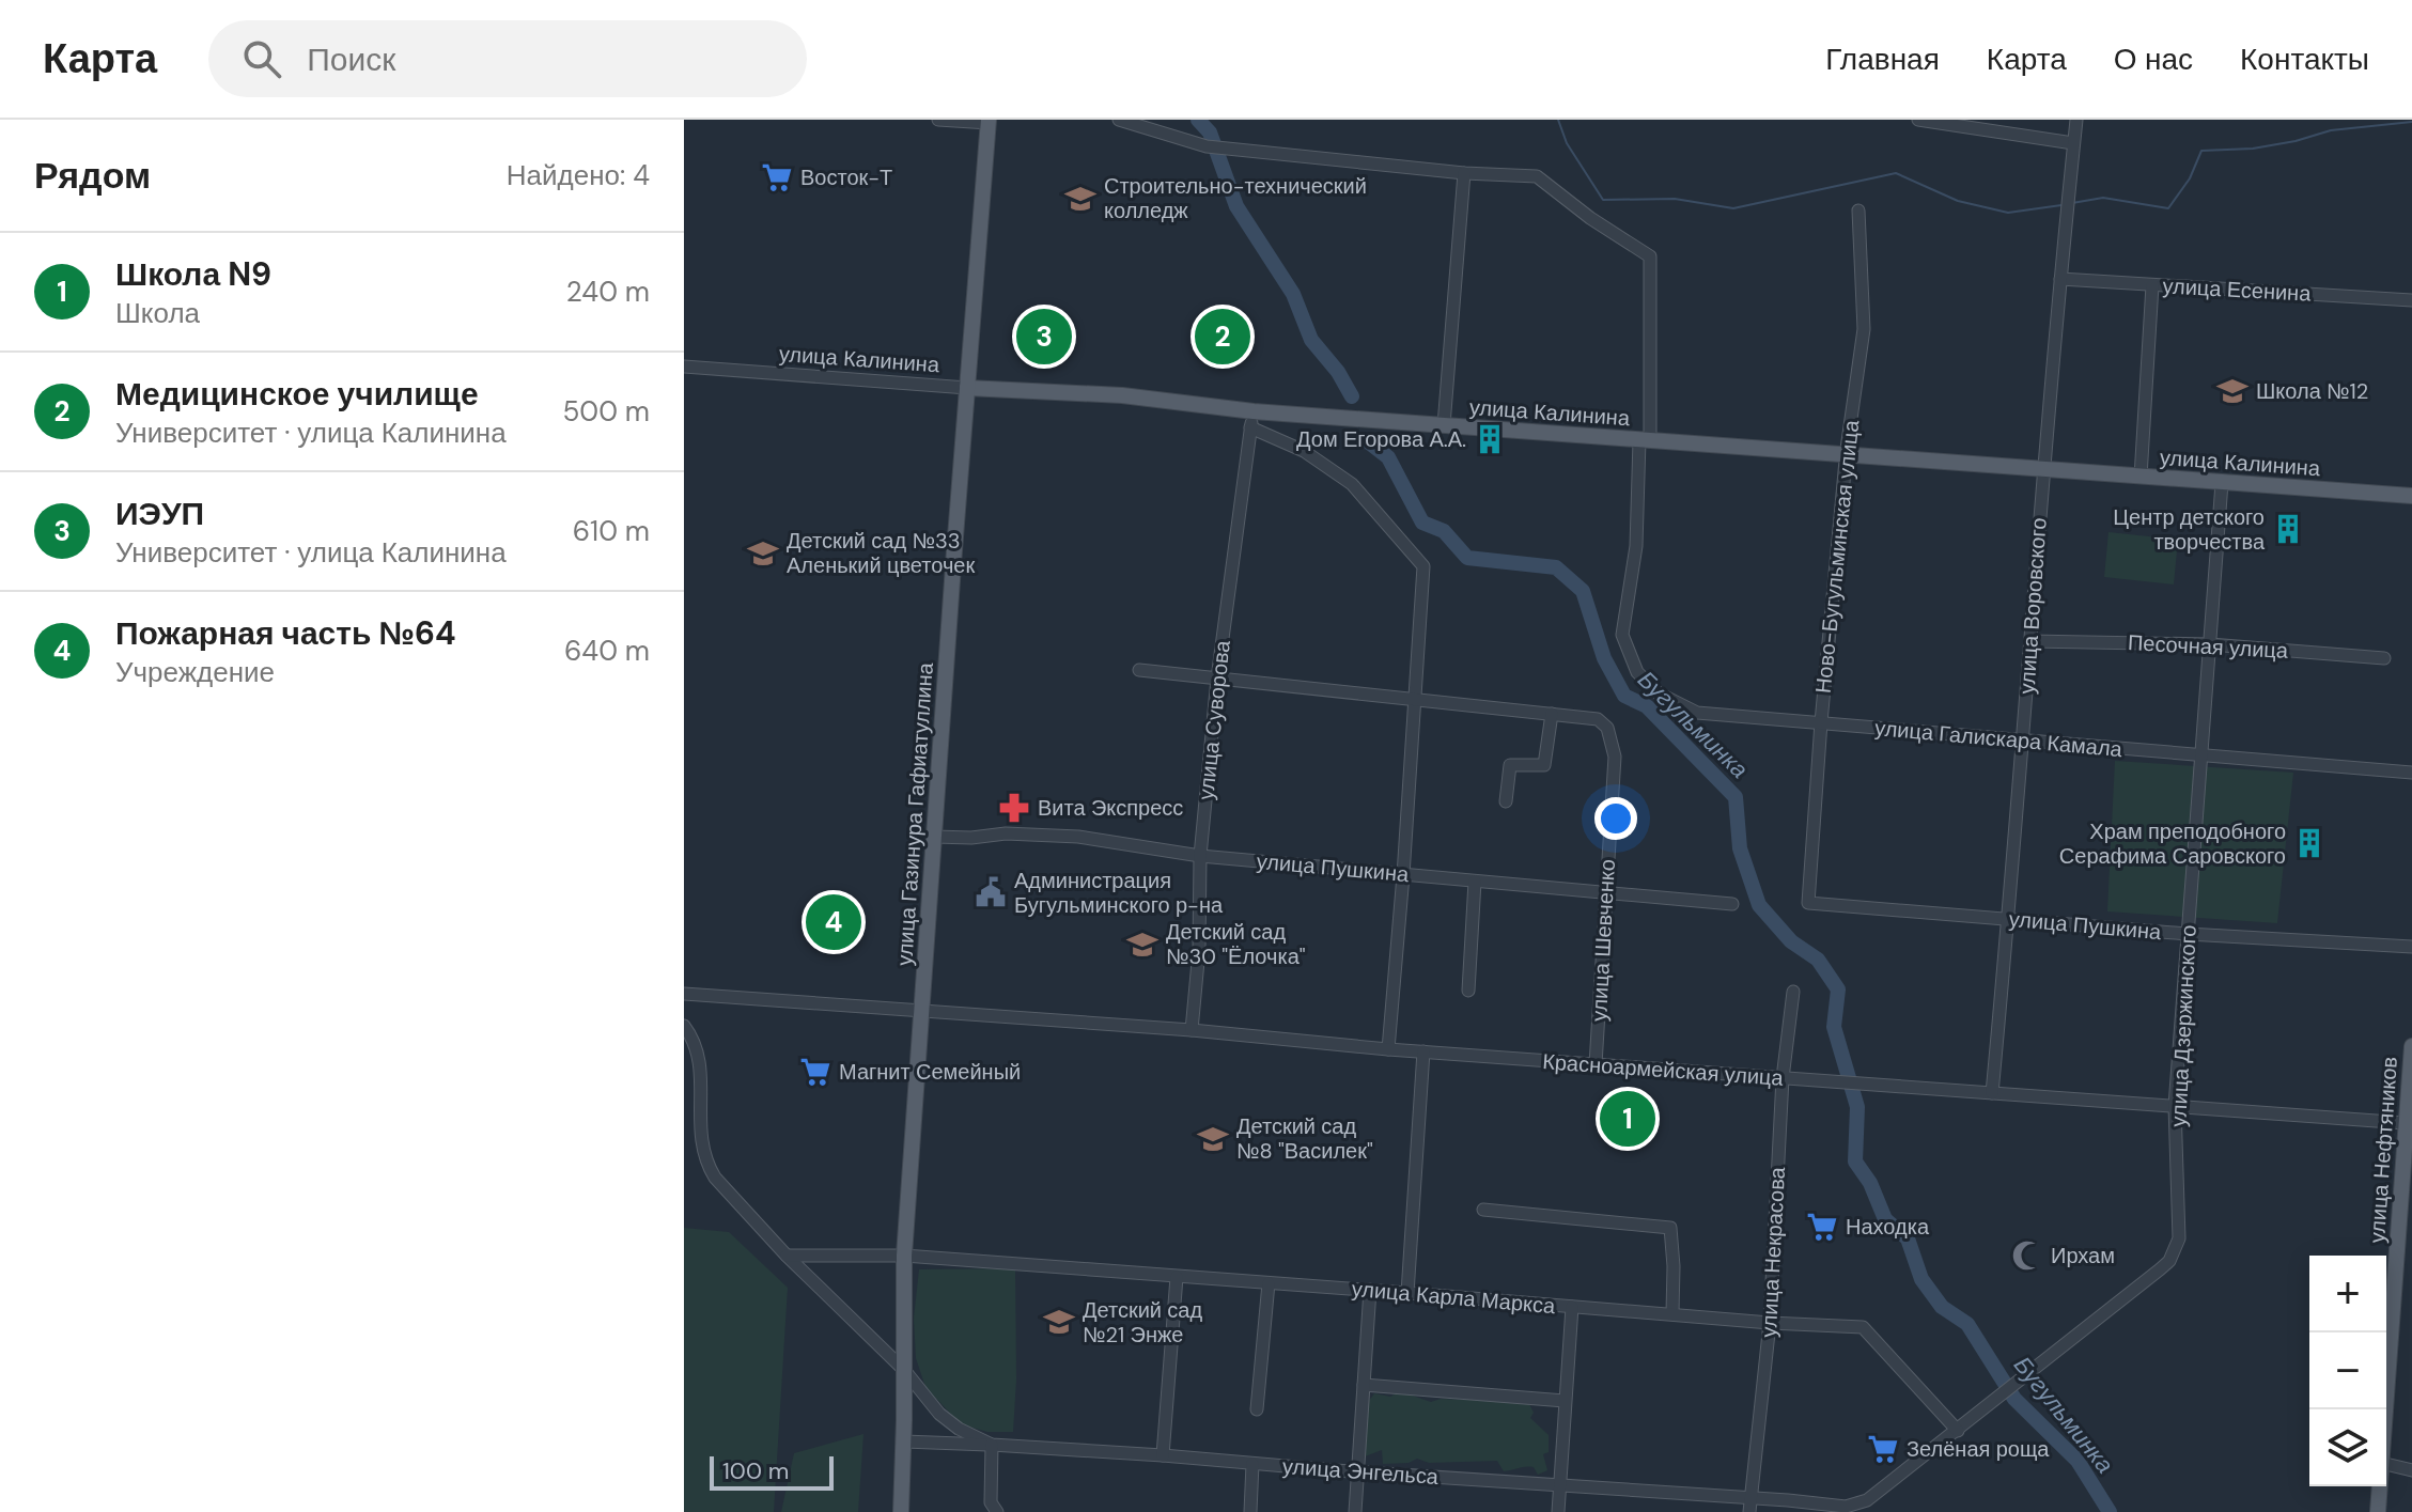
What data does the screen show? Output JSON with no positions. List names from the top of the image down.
{
  "streets": {
    "main road": ["улица Калинина", "улица Газинура Гафиатуллина", "улица Нефтяников"],
    "street": [
      "улица Есенина",
      "Ново-Бугульминская улица",
      "улица Воровского",
      "Песочная улица",
      "улица Суворова",
      "улица Галискара Камала",
      "улица Пушкина",
      "улица Шевченко",
      "улица Дзержинского",
      "Красноармейская улица",
      "улица Некрасова",
      "улица Карла Маркса",
      "улица Энгельса"
    ]
  },
  "crossings": [
    ["улица Есенина", "улица Воровского"],
    ["улица Калинина", "Ново-Бугульминская улица"],
    ["улица Калинина", "улица Воровского"],
    ["улица Калинина", "улица Суворова"],
    ["улица Калинина", "улица Галискара Камала"],
    ["улица Калинина", "улица Газинура Гафиатуллина"],
    ["улица Калинина", "улица Дзержинского"],
    ["Ново-Бугульминская улица", "улица Галискара Камала"],
    ["Ново-Бугульминская улица", "улица Пушкина"],
    ["улица Воровского", "Песочная улица"],
    ["улица Воровского", "улица Галискара Камала"],
    ["улица Воровского", "улица Пушкина"],
    ["улица Воровского", "Красноармейская улица"],
    ["Песочная улица", "улица Дзержинского"],
    ["улица Суворова", "улица Пушкина"],
    ["улица Суворова", "Красноармейская улица"],
    ["улица Галискара Камала", "улица Дзержинского"],
    ["улица Газинура Гафиатуллина", "улица Пушкина"],
    ["улица Газинура Гафиатуллина", "Красноармейская улица"],
    ["улица Газинура Гафиатуллина", "улица Карла Маркса"],
    ["улица Газинура Гафиатуллина", "улица Энгельса"],
    ["улица Пушкина", "улица Шевченко"],
    ["улица Пушкина", "улица Дзержинского"],
    ["улица Шевченко", "Красноармейская улица"],
    ["улица Дзержинского", "Красноармейская улица"],
    ["улица Дзержинского", "улица Карла Маркса"],
    ["улица Дзержинского", "улица Энгельса"],
    ["Красноармейская улица", "улица Нефтяников"],
    ["Красноармейская улица", "улица Некрасова"],
    ["улица Некрасова", "улица Карла Маркса"],
    ["улица Некрасова", "улица Энгельса"],
    ["улица Карла Маркса", "улица Энгельса"]
  ],
  "water": ["Бугульминка"],
  "places": {
    "supermarket": [
      "Восток-Т",
      "Магнит Семейный",
      "Находка",
      "Зелёная роща"
    ],
    "school or university": [
      "Строительно-технический колледж",
      "Школа №12",
      "Детский сад №33 Аленький цветочек",
      "Детский сад №30 \"Ёлочка\"",
      "Детский сад №8 \"Василек\"",
      "Детский сад №21 Энже"
    ],
    "building": ["Дом Егорова А.А.", "Центр детского творчества", "Храм преподобного Серафима Саровского"],
    "pharmacy": ["Вита Экспресс"],
    "public building": ["Администрация Бугульминского р-на"],
    "mosque": ["Ирхам"]
  },
  "scale_bar": "100 m",
  "page": {
    "header": "Карта",
    "search": "Поиск",
    "nav": [
      "Главная",
      "Карта",
      "О нас",
      "Контакты"
    ],
    "heading": ["Рядом", "Найдено: 4"],
    "list": [
      {
        "mark": "1",
        "name": "Школа N9",
        "note": "Школа",
        "value": "240 m"
      },
      {
        "mark": "2",
        "name": "Медицинское училище",
        "note": "Университет · улица Калинина",
        "value": "500 m"
      },
      {
        "mark": "3",
        "name": "ИЭУП",
        "note": "Университет · улица Калинина",
        "value": "610 m"
      },
      {
        "mark": "4",
        "name": "Пожарная часть №64",
        "note": "Учреждение",
        "value": "640 m"
      }
    ],
    "pins": [
      "2",
      "3",
      "4",
      "1"
    ],
    "map_buttons": ["+", "−"],
    "scale": "100 m"
  }
}
